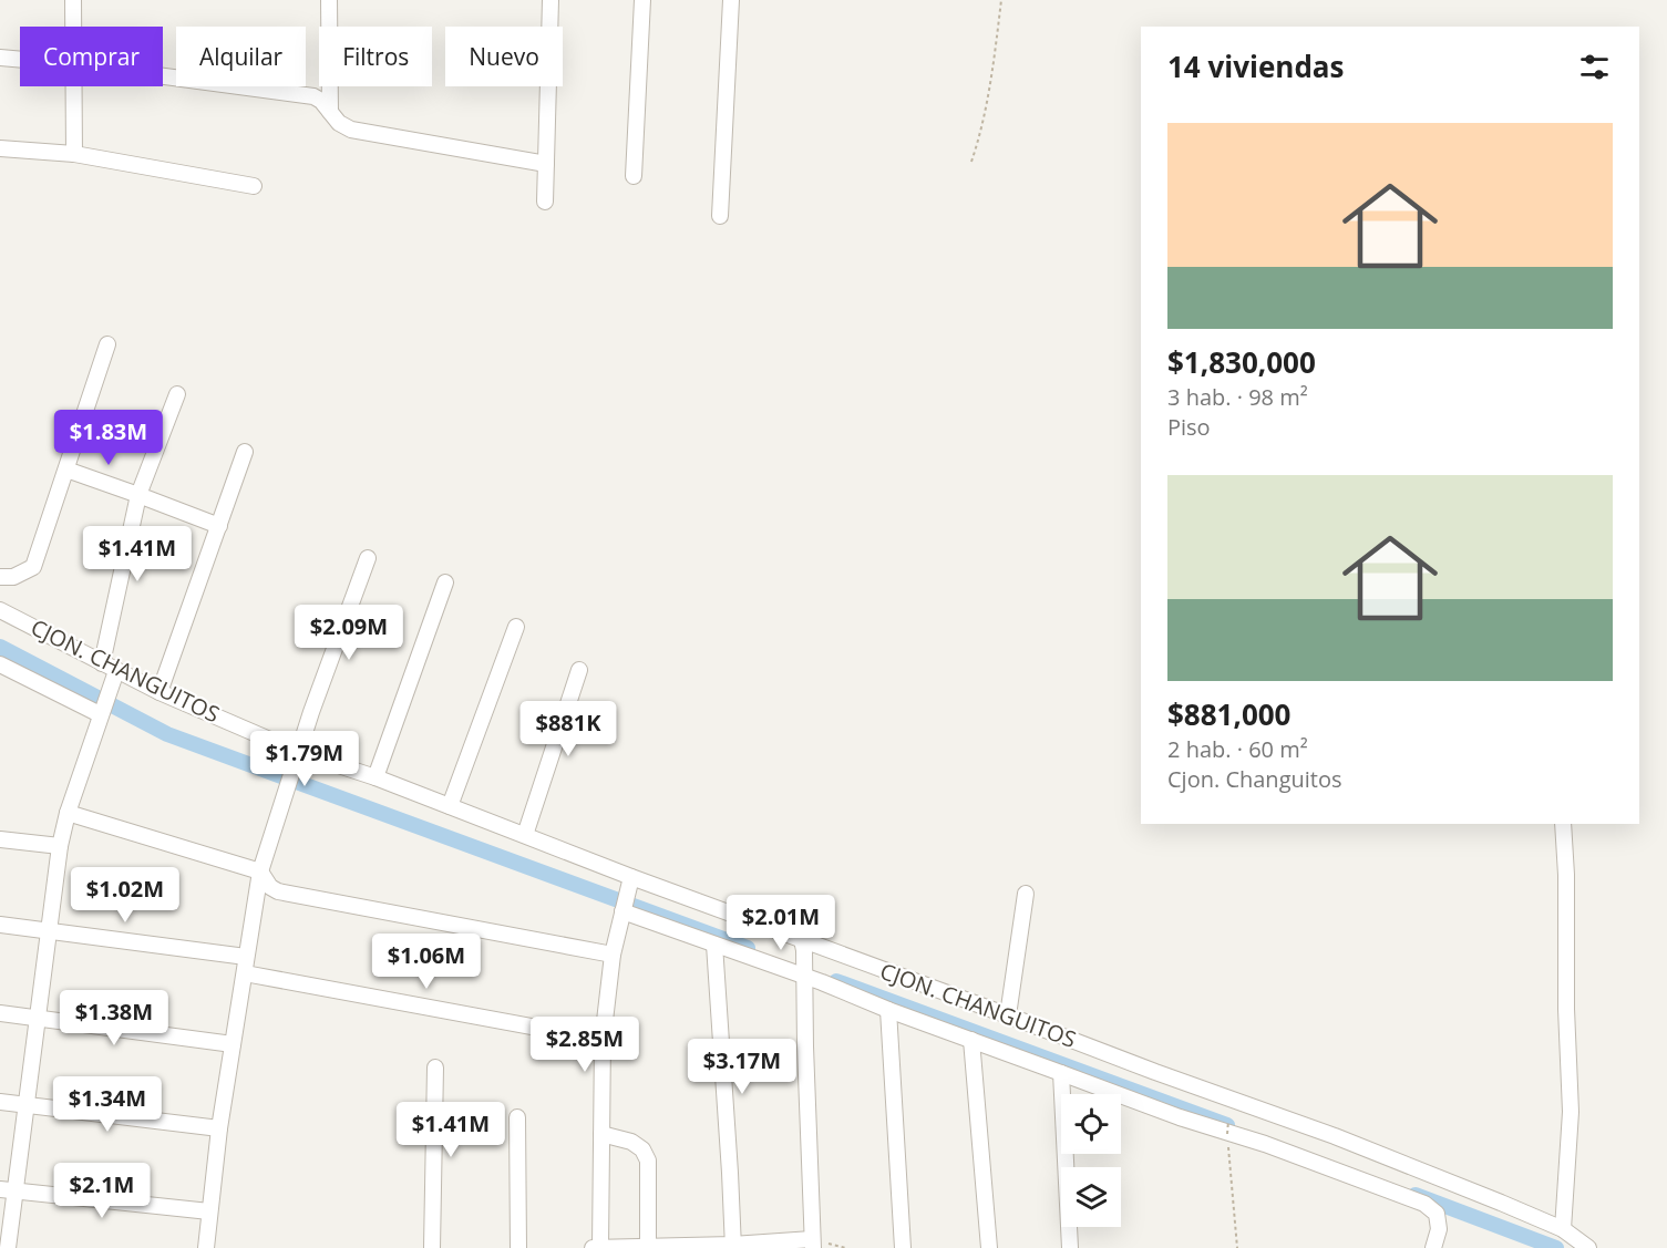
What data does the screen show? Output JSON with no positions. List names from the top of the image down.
{
  "streets": {
    "street": ["CJON. CHANGUITOS"]
  },
  "page": {
    "chip": [
      "Comprar",
      "Alquilar",
      "Filtros",
      "Nuevo"
    ],
    "heading": "14 viviendas",
    "list": [
      {
        "name": "$1,830,000",
        "note": "3 hab. · 98 m² · Piso"
      },
      {
        "name": "$881,000",
        "note": "2 hab. · 60 m² · Cjon. Changuitos"
      }
    ],
    "price": [
      "$1.83M",
      "$1.41M",
      "$2.09M",
      "$881K",
      "$1.79M",
      "$1.02M",
      "$2.01M",
      "$1.06M",
      "$1.38M",
      "$2.85M",
      "$3.17M",
      "$1.34M",
      "$1.41M",
      "$2.1M"
    ]
  }
}
